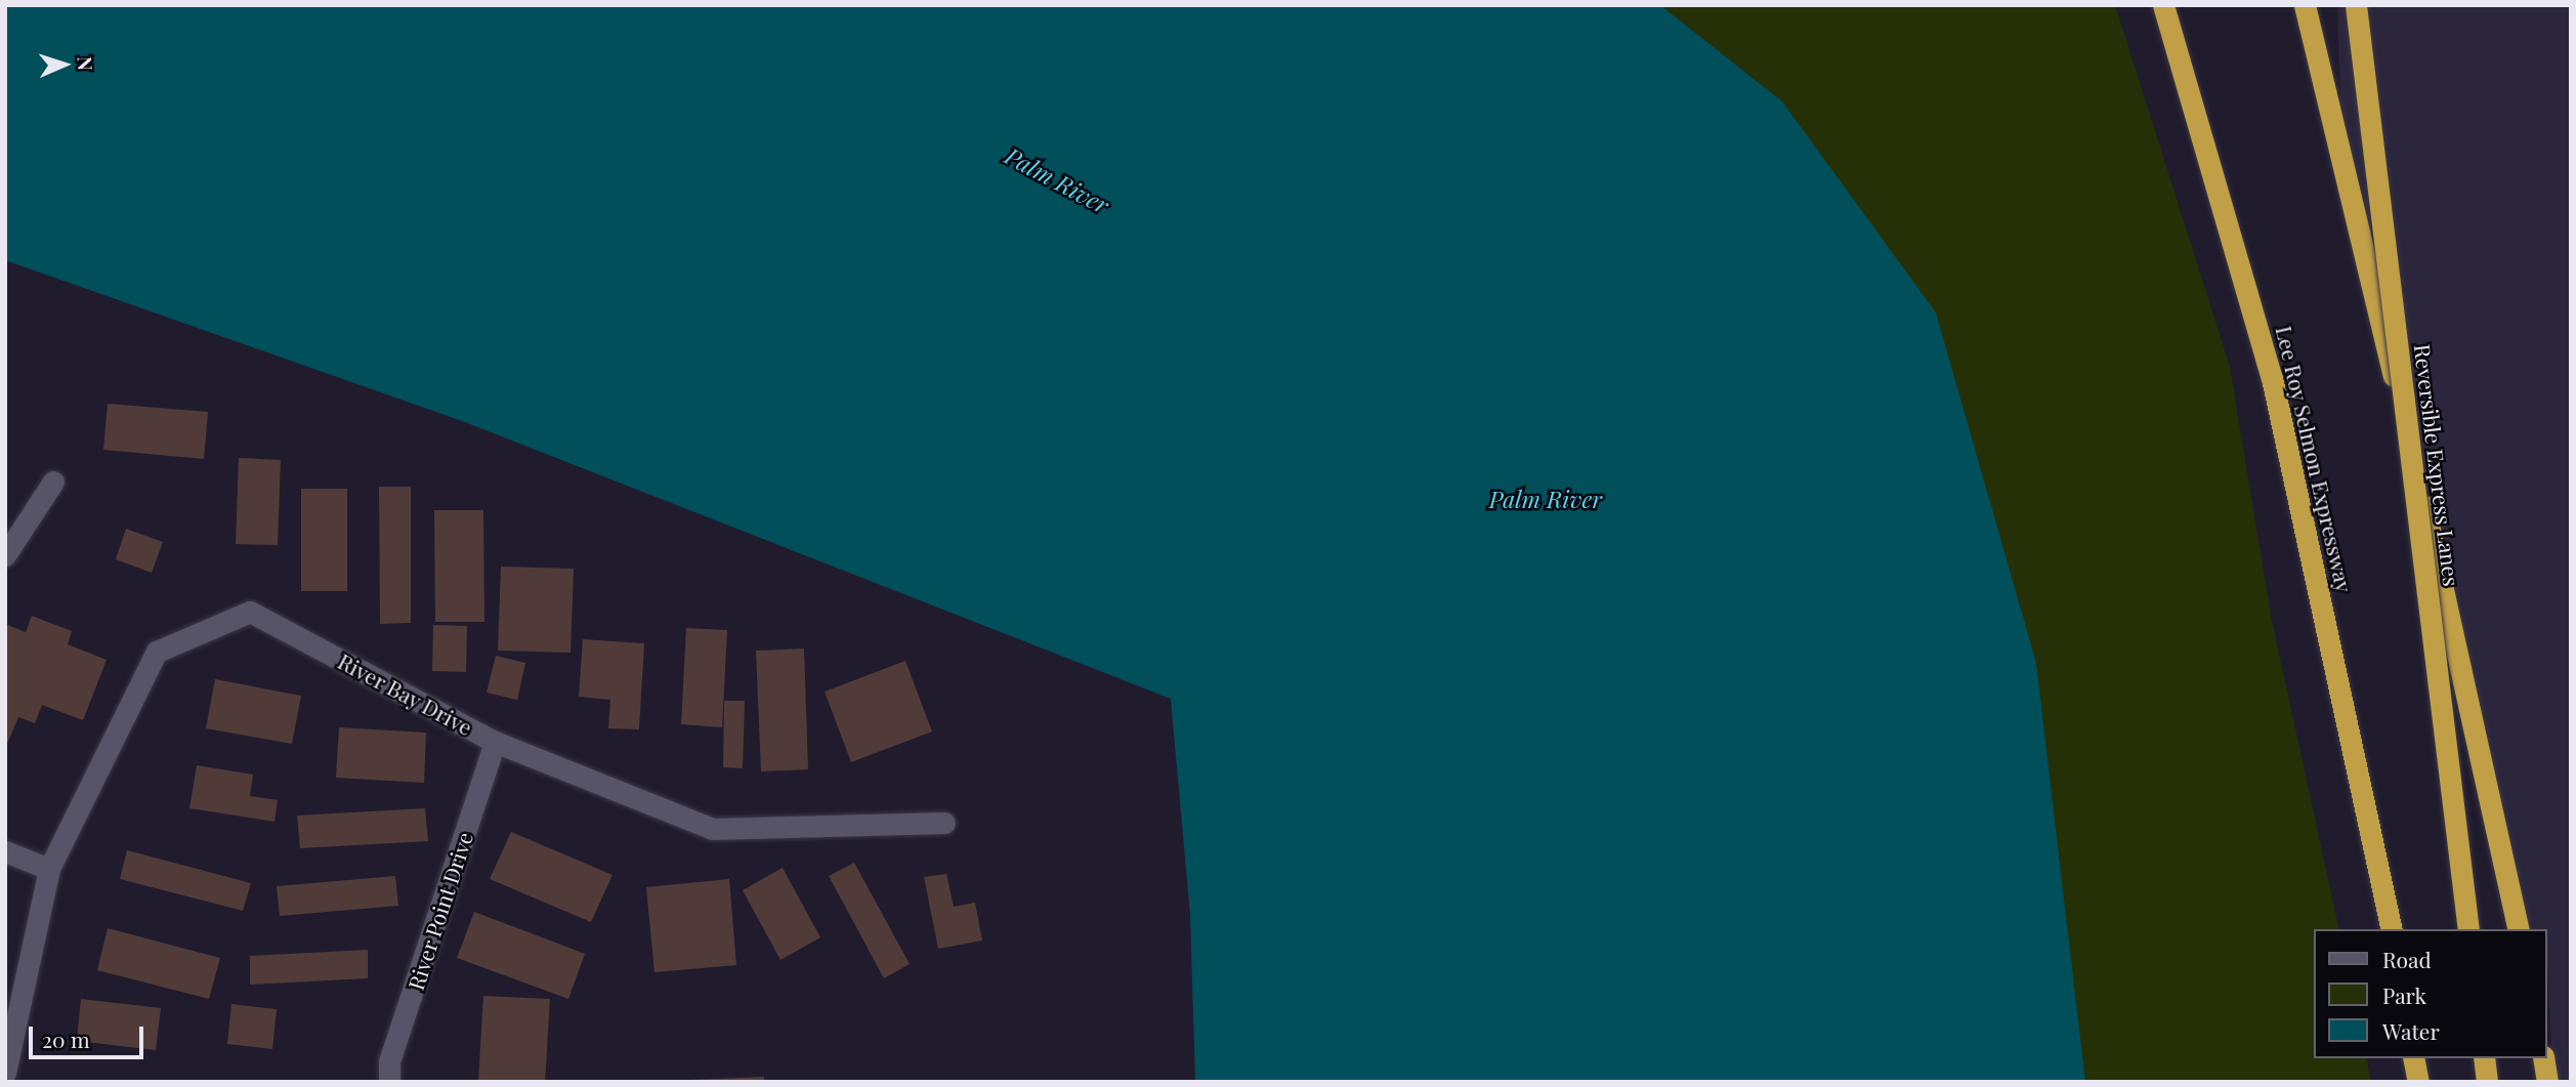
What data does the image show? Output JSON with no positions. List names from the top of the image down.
{
  "streets": {
    "highway": ["Lee Roy Selmon Expressway", "Reversible Express Lanes"],
    "street": ["River Bay Drive", "River Point Drive"]
  },
  "crossings": [
    ["River Bay Drive", "River Point Drive"]
  ],
  "water": ["Palm River"],
  "legend": ["Road", "Park", "Water"],
  "scale_bar": "20 m",
  "north": "right"
}
